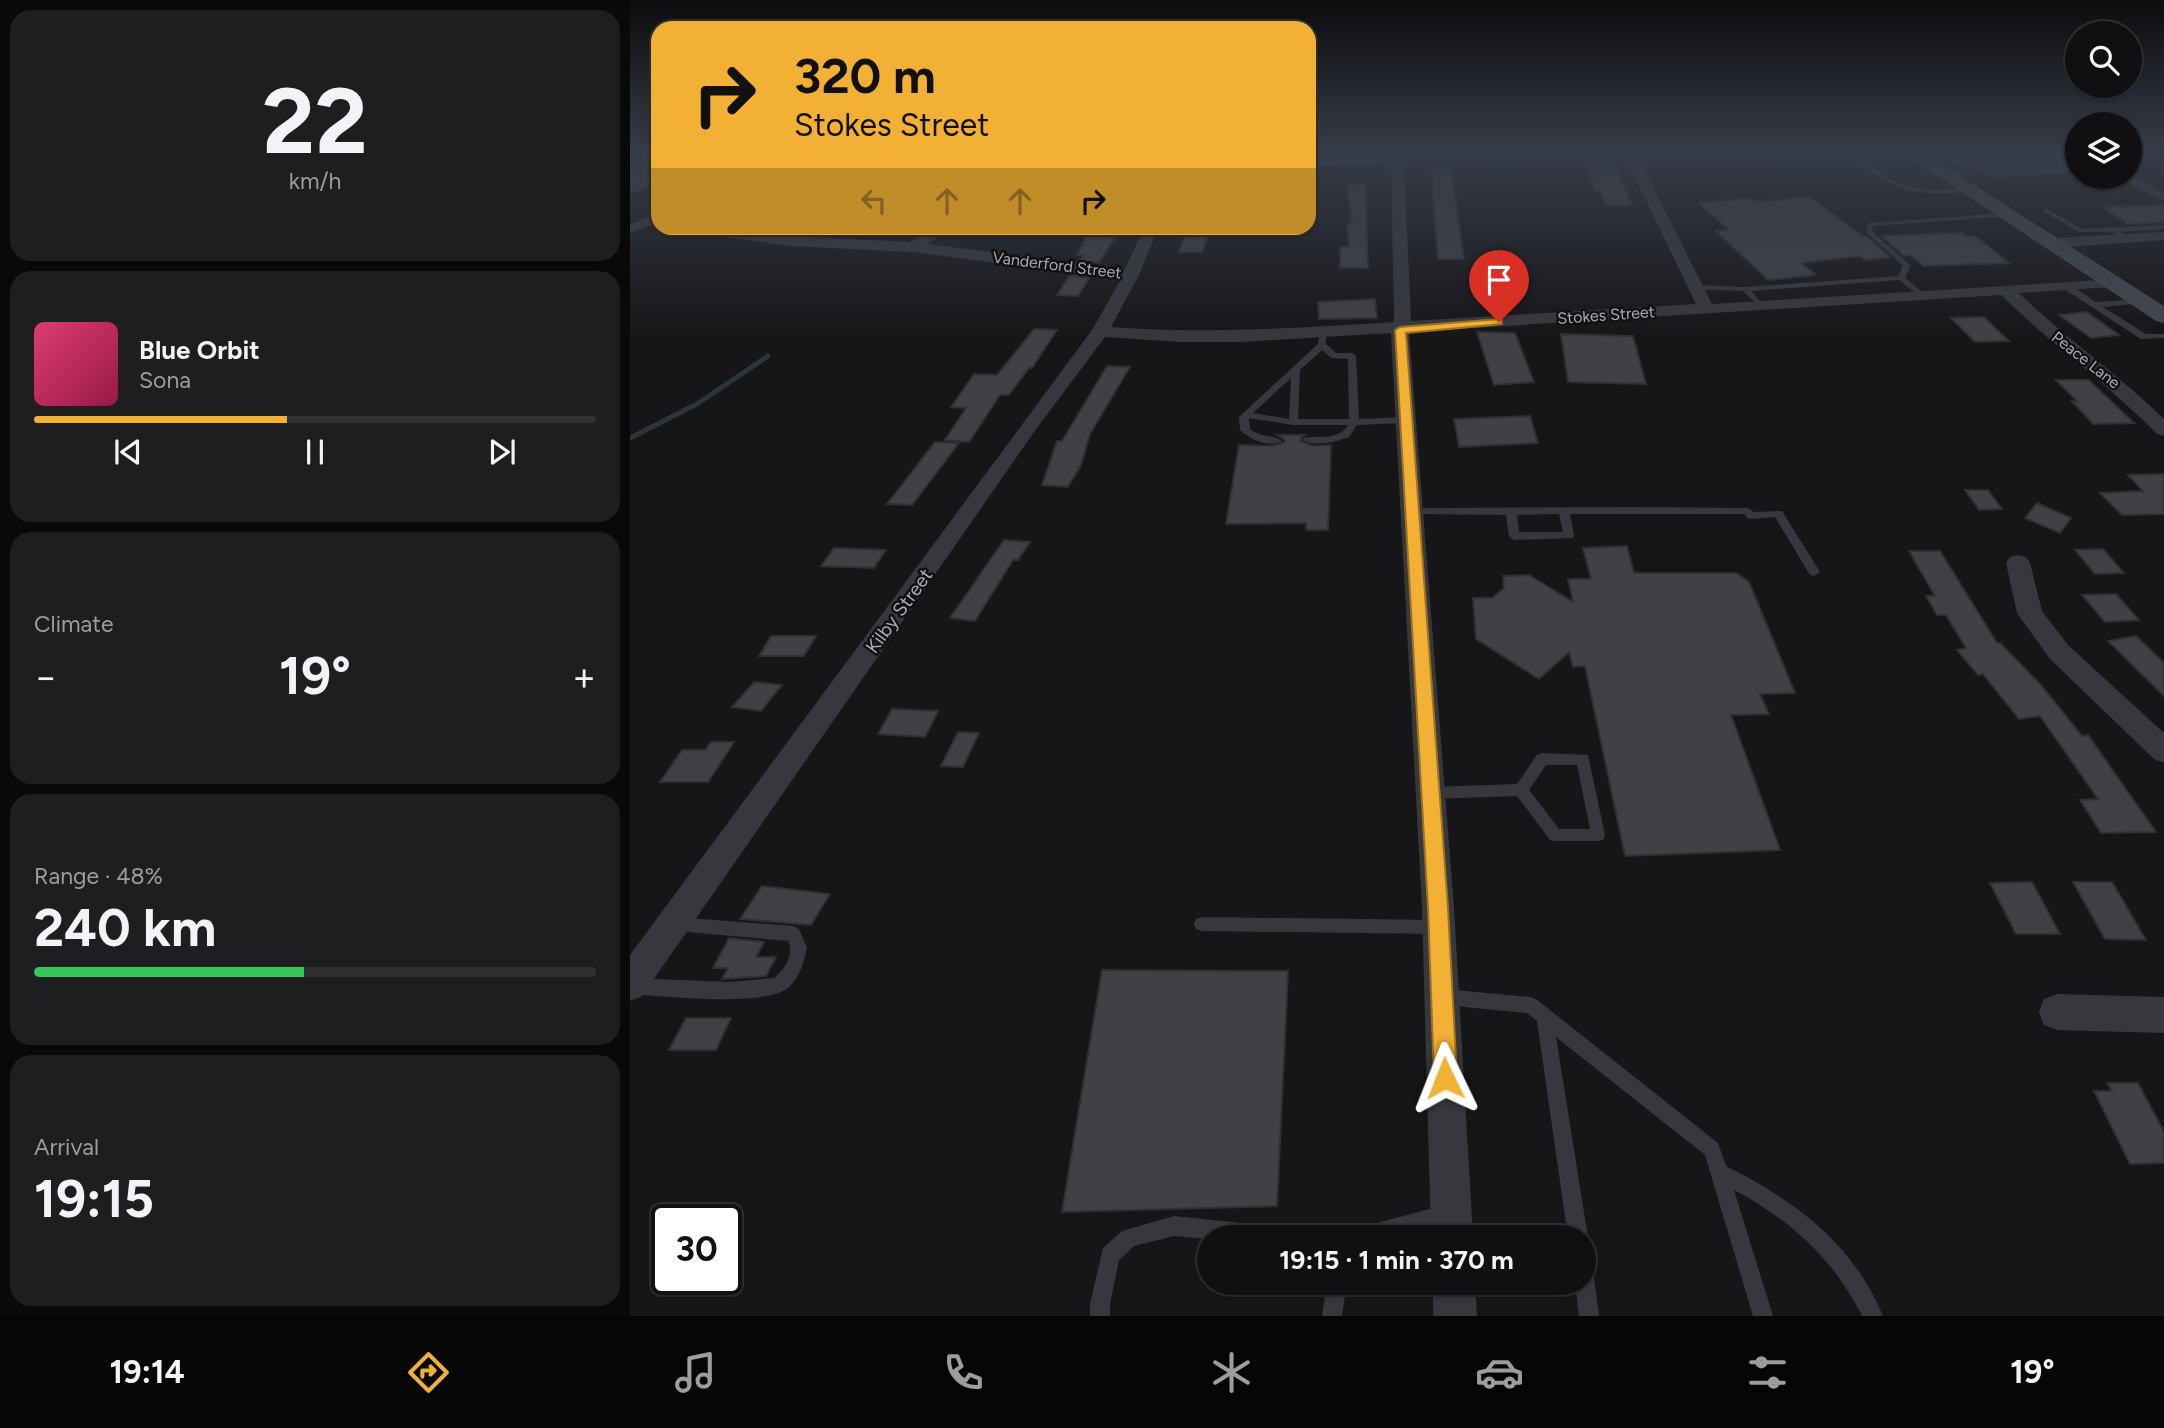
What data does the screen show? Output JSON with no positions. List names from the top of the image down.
{
  "streets": {
    "street": [
      "Vanderford Street",
      "Stokes Street",
      "Peace Lane",
      "Kilby Street"
    ]
  },
  "crossings": [
    ["Vanderford Street", "Kilby Street"],
    ["Stokes Street", "Peace Lane"],
    ["Stokes Street", "Kilby Street"]
  ],
  "page": {
    "tile": [
      ["22", "km/h"],
      "Climate",
      ["Range · 48%", "240 km"],
      ["Arrival", "19:15"]
    ],
    "turn": ["320 m", "Stokes Street"],
    "song": ["Blue Orbit", "Sona"],
    "heat": ["−", "19°", "+"],
    "limit": "30",
    "trip": "19:15 · 1 min · 370 m",
    "tabs": ["19:14", "19°"]
  }
}
